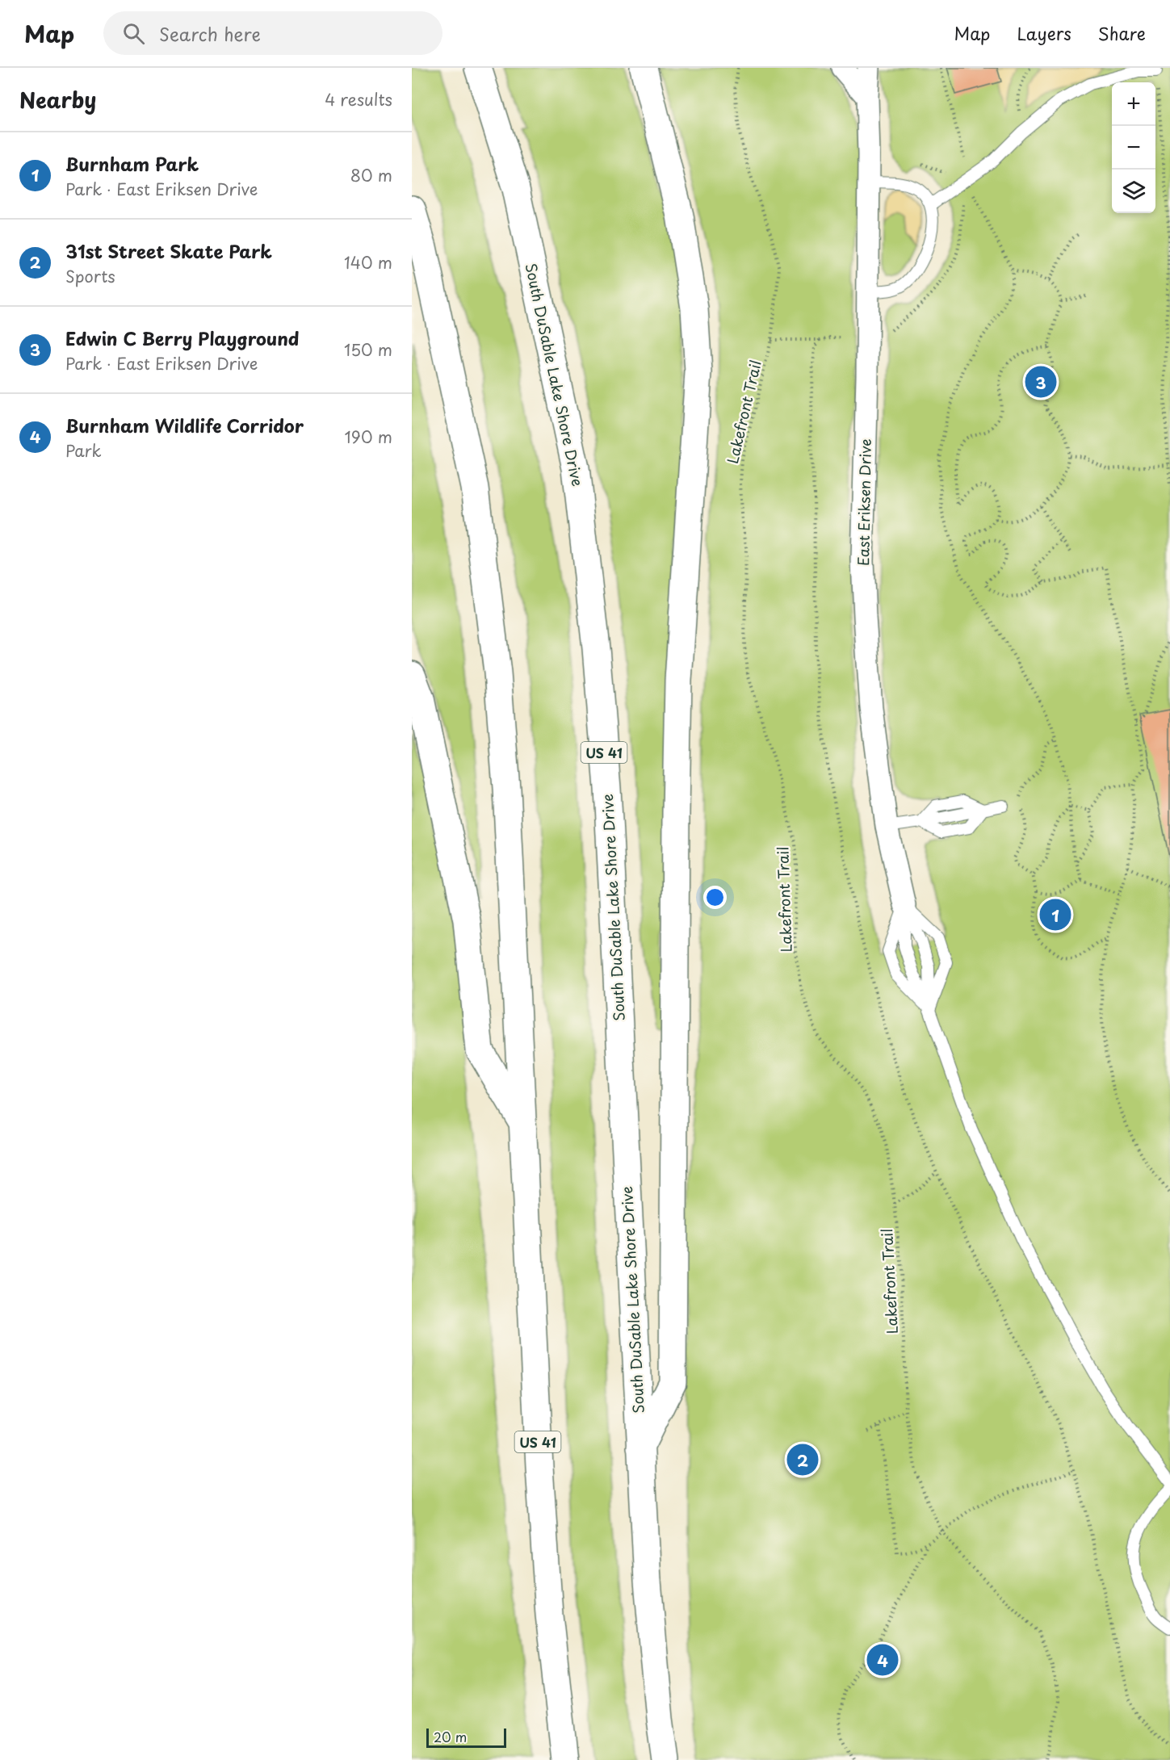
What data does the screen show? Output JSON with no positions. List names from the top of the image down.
{
  "streets": {
    "highway": ["South DuSable Lake Shore Drive", "US 41"],
    "street": ["East Eriksen Drive"],
    "path": ["Lakefront Trail"]
  },
  "scale_bar": "20 m",
  "page": {
    "header": "Map",
    "search": "Search here",
    "nav": ["Map", "Layers", "Share"],
    "heading": ["Nearby", "4 results"],
    "map_buttons": ["+", "−"],
    "list": [
      {
        "mark": "1",
        "name": "Burnham Park",
        "note": "Park · East Eriksen Drive",
        "value": "80 m"
      },
      {
        "mark": "2",
        "name": "31st Street Skate Park",
        "note": "Sports",
        "value": "140 m"
      },
      {
        "mark": "3",
        "name": "Edwin C Berry Playground",
        "note": "Park · East Eriksen Drive",
        "value": "150 m"
      },
      {
        "mark": "4",
        "name": "Burnham Wildlife Corridor",
        "note": "Park",
        "value": "190 m"
      }
    ],
    "pins": [
      "3",
      "1",
      "2",
      "4"
    ],
    "scale": "20 m"
  }
}
